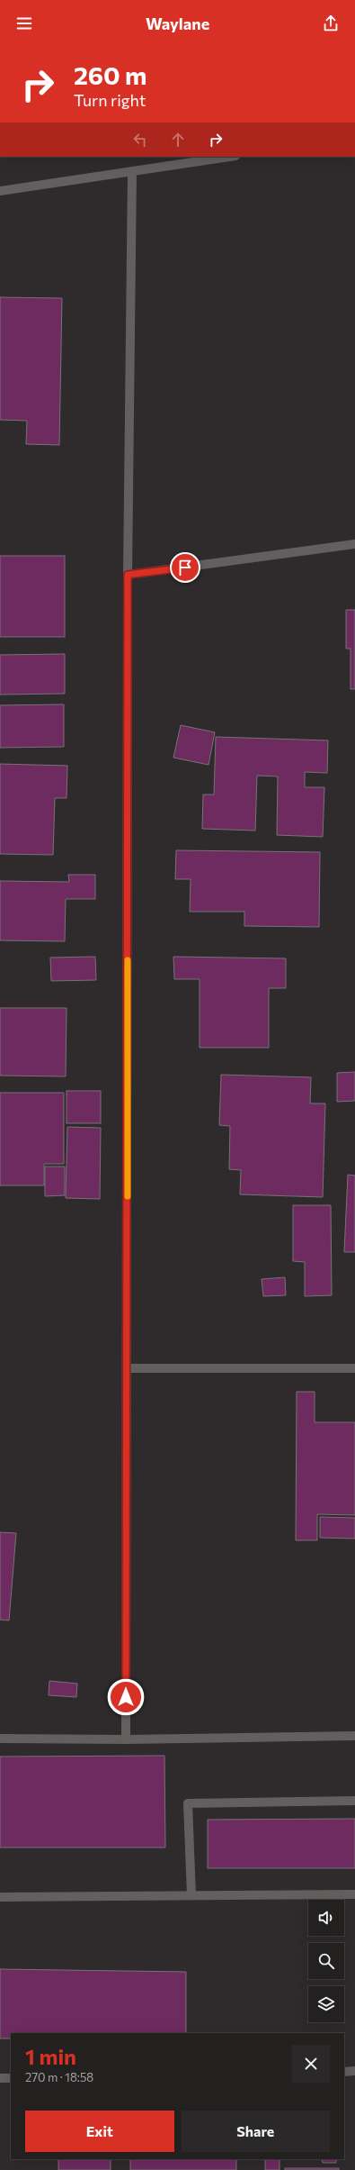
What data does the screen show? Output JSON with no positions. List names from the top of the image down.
{
  "page": {
    "header": "Waylane",
    "turn": ["260 m", "Turn right"],
    "heading": ["1 min", "270 m · 18:58"],
    "buttons": ["Exit", "Share"]
  }
}
